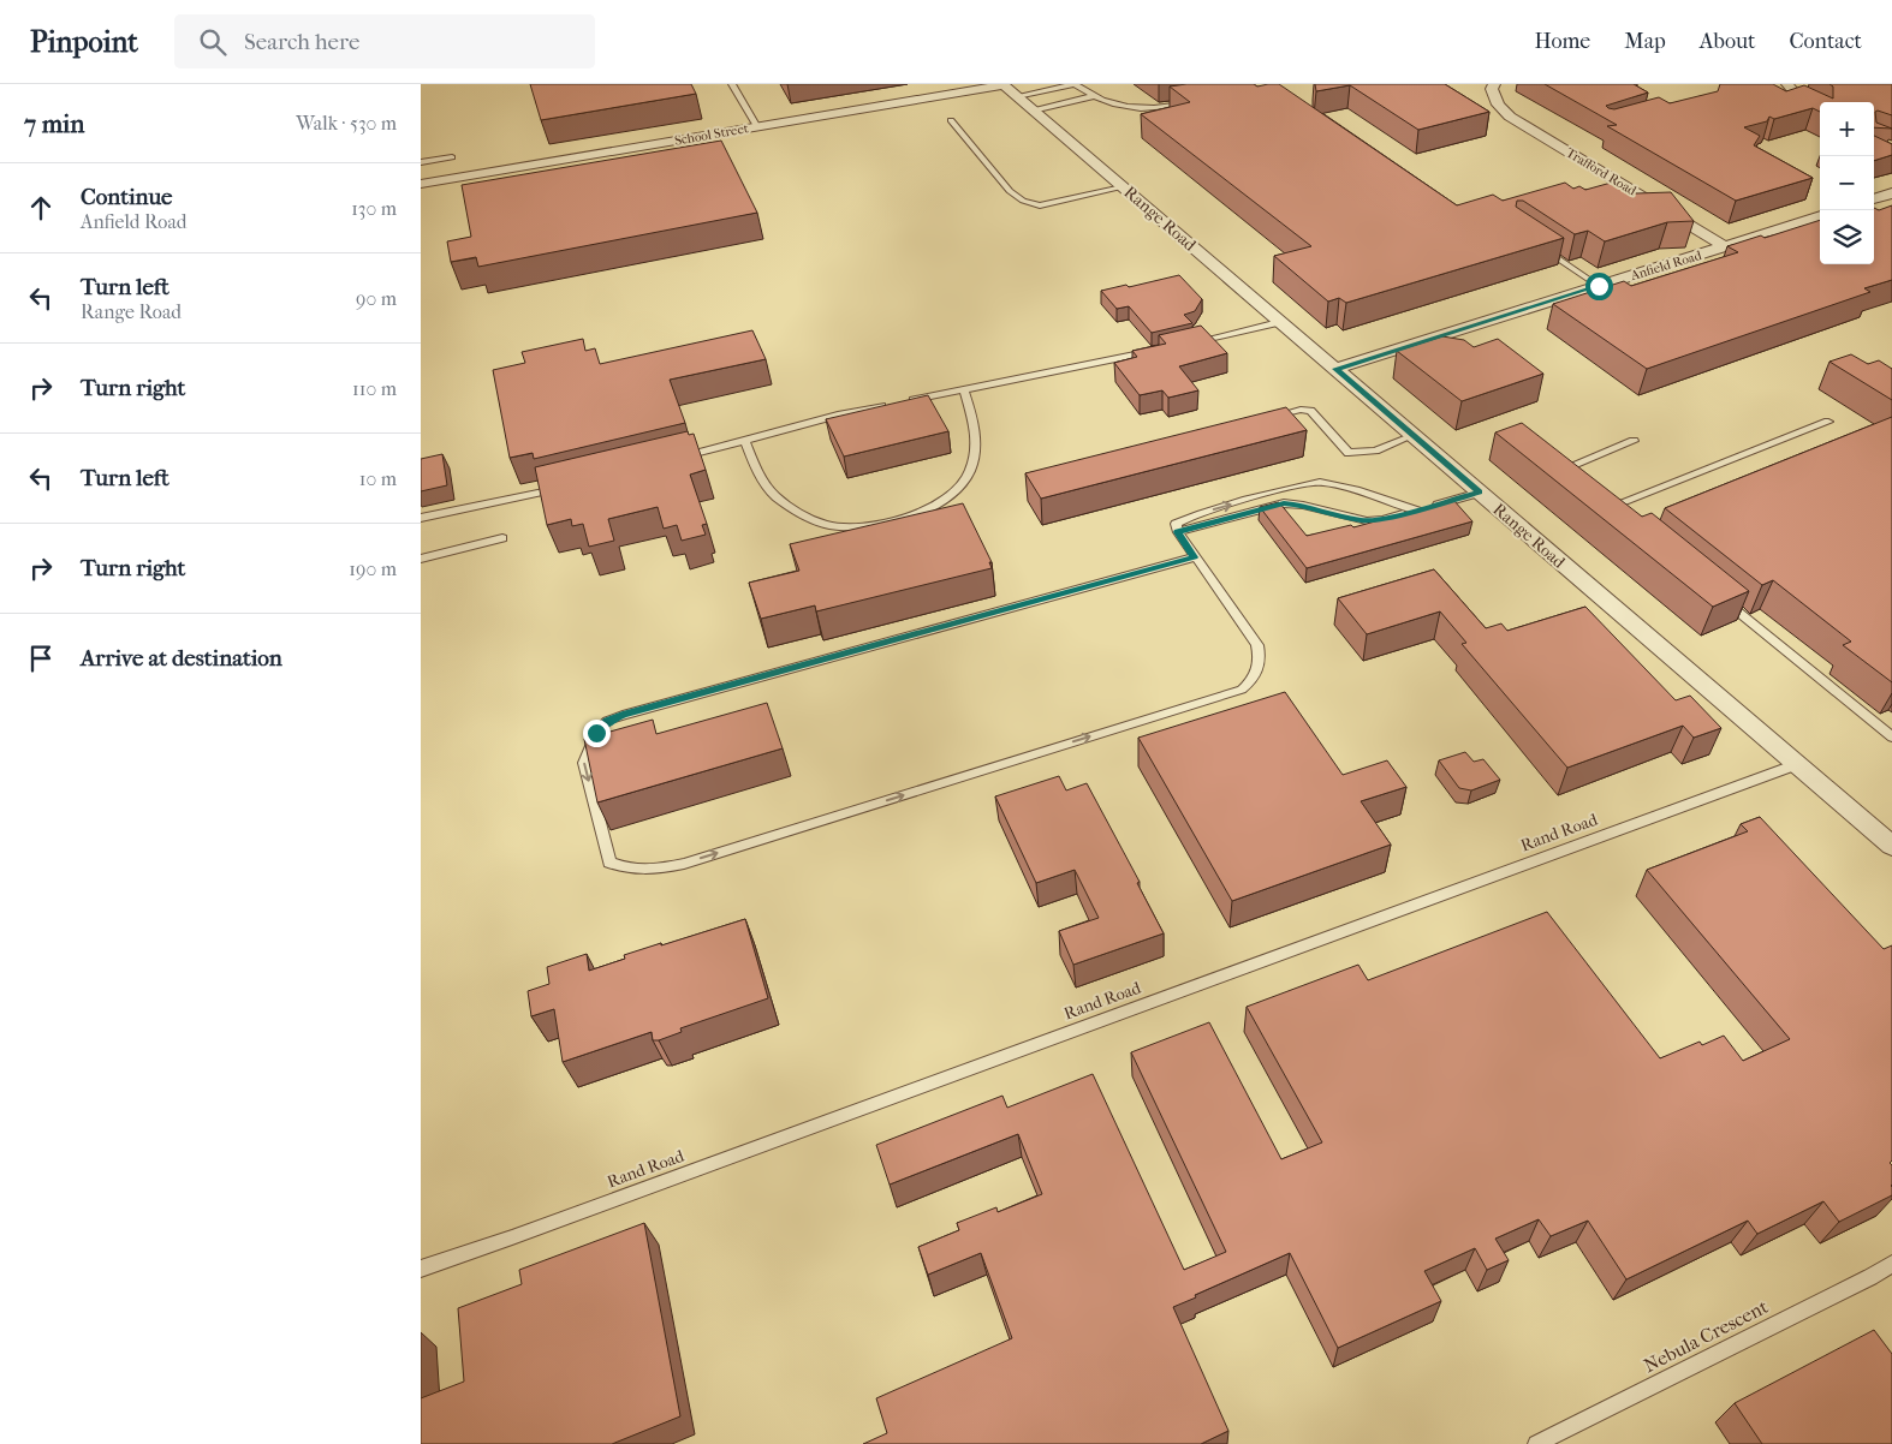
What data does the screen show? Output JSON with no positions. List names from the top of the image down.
{
  "streets": {
    "street": [
      "School Street",
      "Trafford Road",
      "Range Road",
      "Anfield Road"
    ],
    "lane": ["Rand Road", "Nebula Crescent"]
  },
  "crossings": [
    ["School Street", "Range Road"],
    ["Trafford Road", "Anfield Road"],
    ["Range Road", "Anfield Road"],
    ["Range Road", "Rand Road"]
  ],
  "page": {
    "header": "Pinpoint",
    "search": "Search here",
    "nav": [
      "Home",
      "Map",
      "About",
      "Contact"
    ],
    "heading": ["7 min", "Walk · 530 m"],
    "map_buttons": ["+", "−"],
    "list": [
      ["Continue", "Anfield Road", "130 m"],
      ["Turn left", "Range Road", "90 m"],
      ["Turn right", "110 m"],
      ["Turn left", "10 m"],
      ["Turn right", "190 m"],
      "Arrive at destination"
    ]
  }
}
